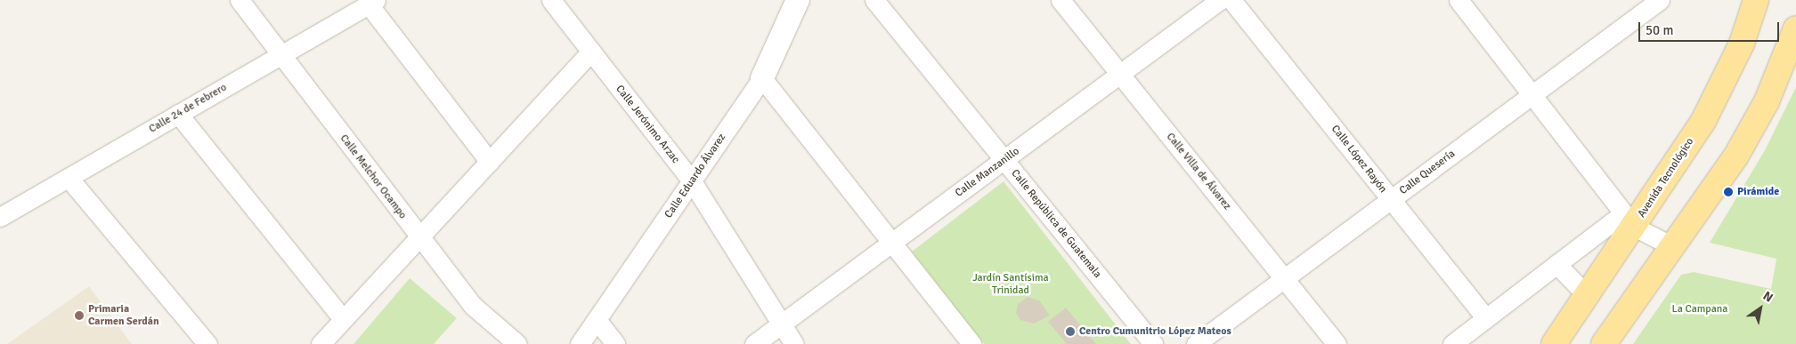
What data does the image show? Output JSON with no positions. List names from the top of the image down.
{
  "streets": {
    "main road": ["Avenida Tecnológico"],
    "street": [
      "Calle 24 de Febrero",
      "Calle Jerónimo Arzac",
      "Calle López Rayón",
      "Calle Villa de Álvarez",
      "Calle Manzanillo",
      "Calle Quesería",
      "Calle Eduardo Álvarez",
      "Calle Melchor Ocampo",
      "Calle República de Guatemala"
    ]
  },
  "crossings": [
    ["Calle 24 de Febrero", "Calle Melchor Ocampo"],
    ["Calle Jerónimo Arzac", "Calle Manzanillo"],
    ["Calle Jerónimo Arzac", "Calle Eduardo Álvarez"],
    ["Calle López Rayón", "Calle Quesería"],
    ["Calle Villa de Álvarez", "Calle Manzanillo"],
    ["Calle Villa de Álvarez", "Calle Quesería"],
    ["Calle Manzanillo", "Calle República de Guatemala"]
  ],
  "parks": ["Jardín Santísima Trinidad", "La Campana"],
  "places": ["Pirámide", "Primaria Carmen Serdán", "Centro Cumunitrio López Mateos"],
  "scale_bar": "50 m",
  "north": "top right"
}
